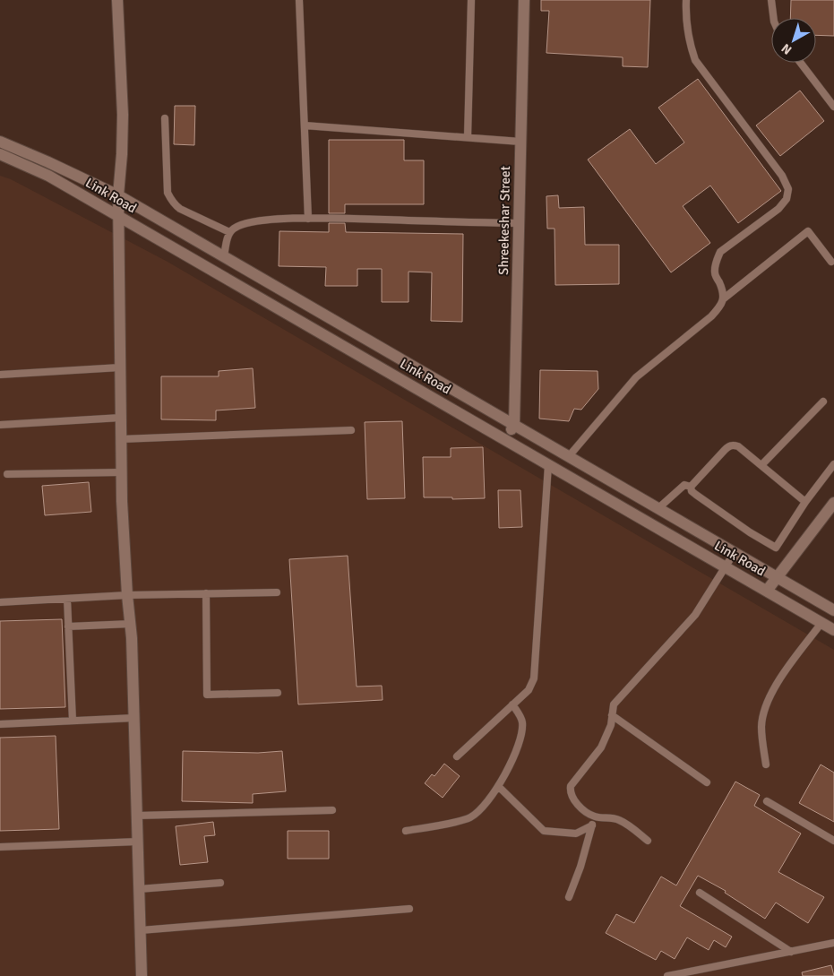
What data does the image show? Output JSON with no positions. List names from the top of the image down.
{
  "streets": {
    "street": ["Link Road", "Shreekeshar Street"]
  },
  "crossings": [
    ["Link Road", "Shreekeshar Street"]
  ],
  "north": "bottom left"
}
